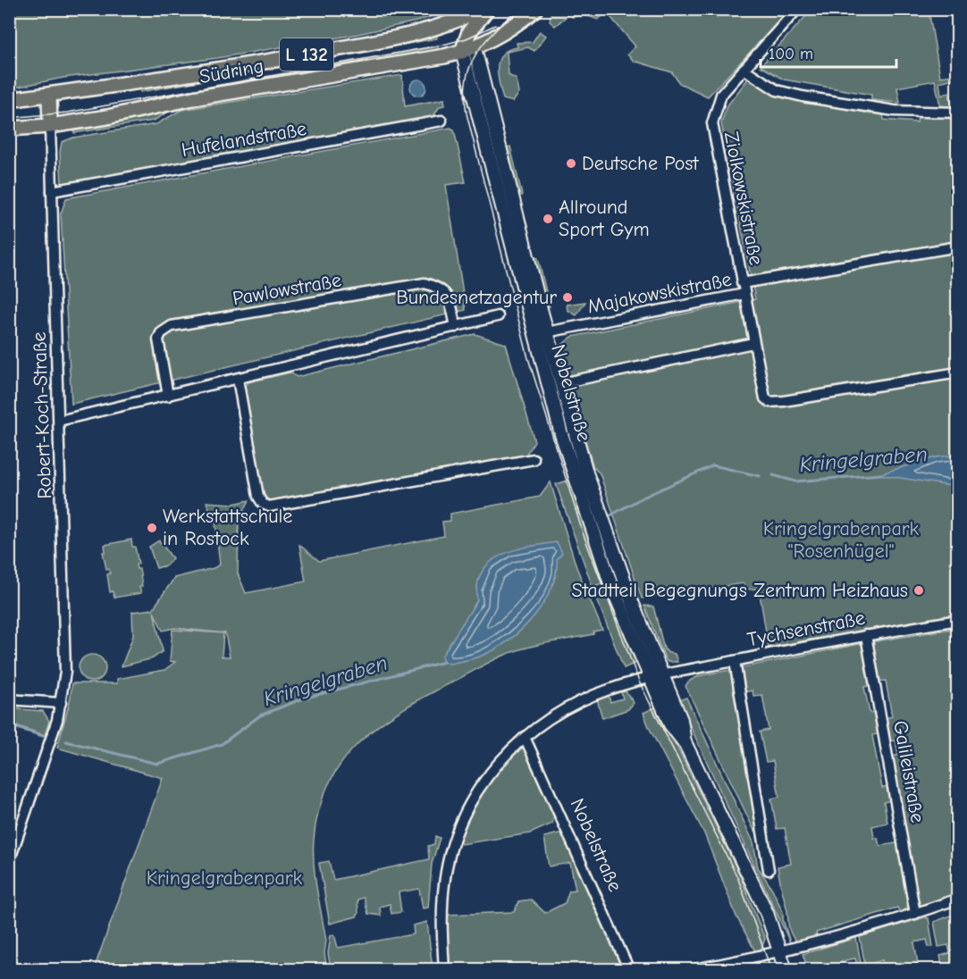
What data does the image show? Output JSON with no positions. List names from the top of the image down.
{
  "streets": {
    "main road": ["L 132", "Südring", "Nobelstraße"],
    "street": [
      "Hufelandstraße",
      "Ziolkowskistraße",
      "Pawlowstraße",
      "Majakowskistraße",
      "Robert-Koch-Straße",
      "Tychsenstraße",
      "Galileistraße"
    ]
  },
  "crossings": [
    ["Südring", "Nobelstraße"],
    ["Südring", "Robert-Koch-Straße"],
    ["Hufelandstraße", "Robert-Koch-Straße"],
    ["Ziolkowskistraße", "Majakowskistraße"],
    ["Majakowskistraße", "Nobelstraße"],
    ["Nobelstraße", "Tychsenstraße"],
    ["Tychsenstraße", "Galileistraße"]
  ],
  "water": ["Kringelgraben"],
  "parks": ["Kringelgrabenpark \"Rosenhügel\"", "Kringelgrabenpark"],
  "places": [
    "Deutsche Post",
    "Allround Sport Gym",
    "Bundesnetzagentur",
    "Werkstattschule in Rostock",
    "Stadtteil Begegnungs Zentrum Heizhaus"
  ],
  "scale_bar": "100 m"
}
